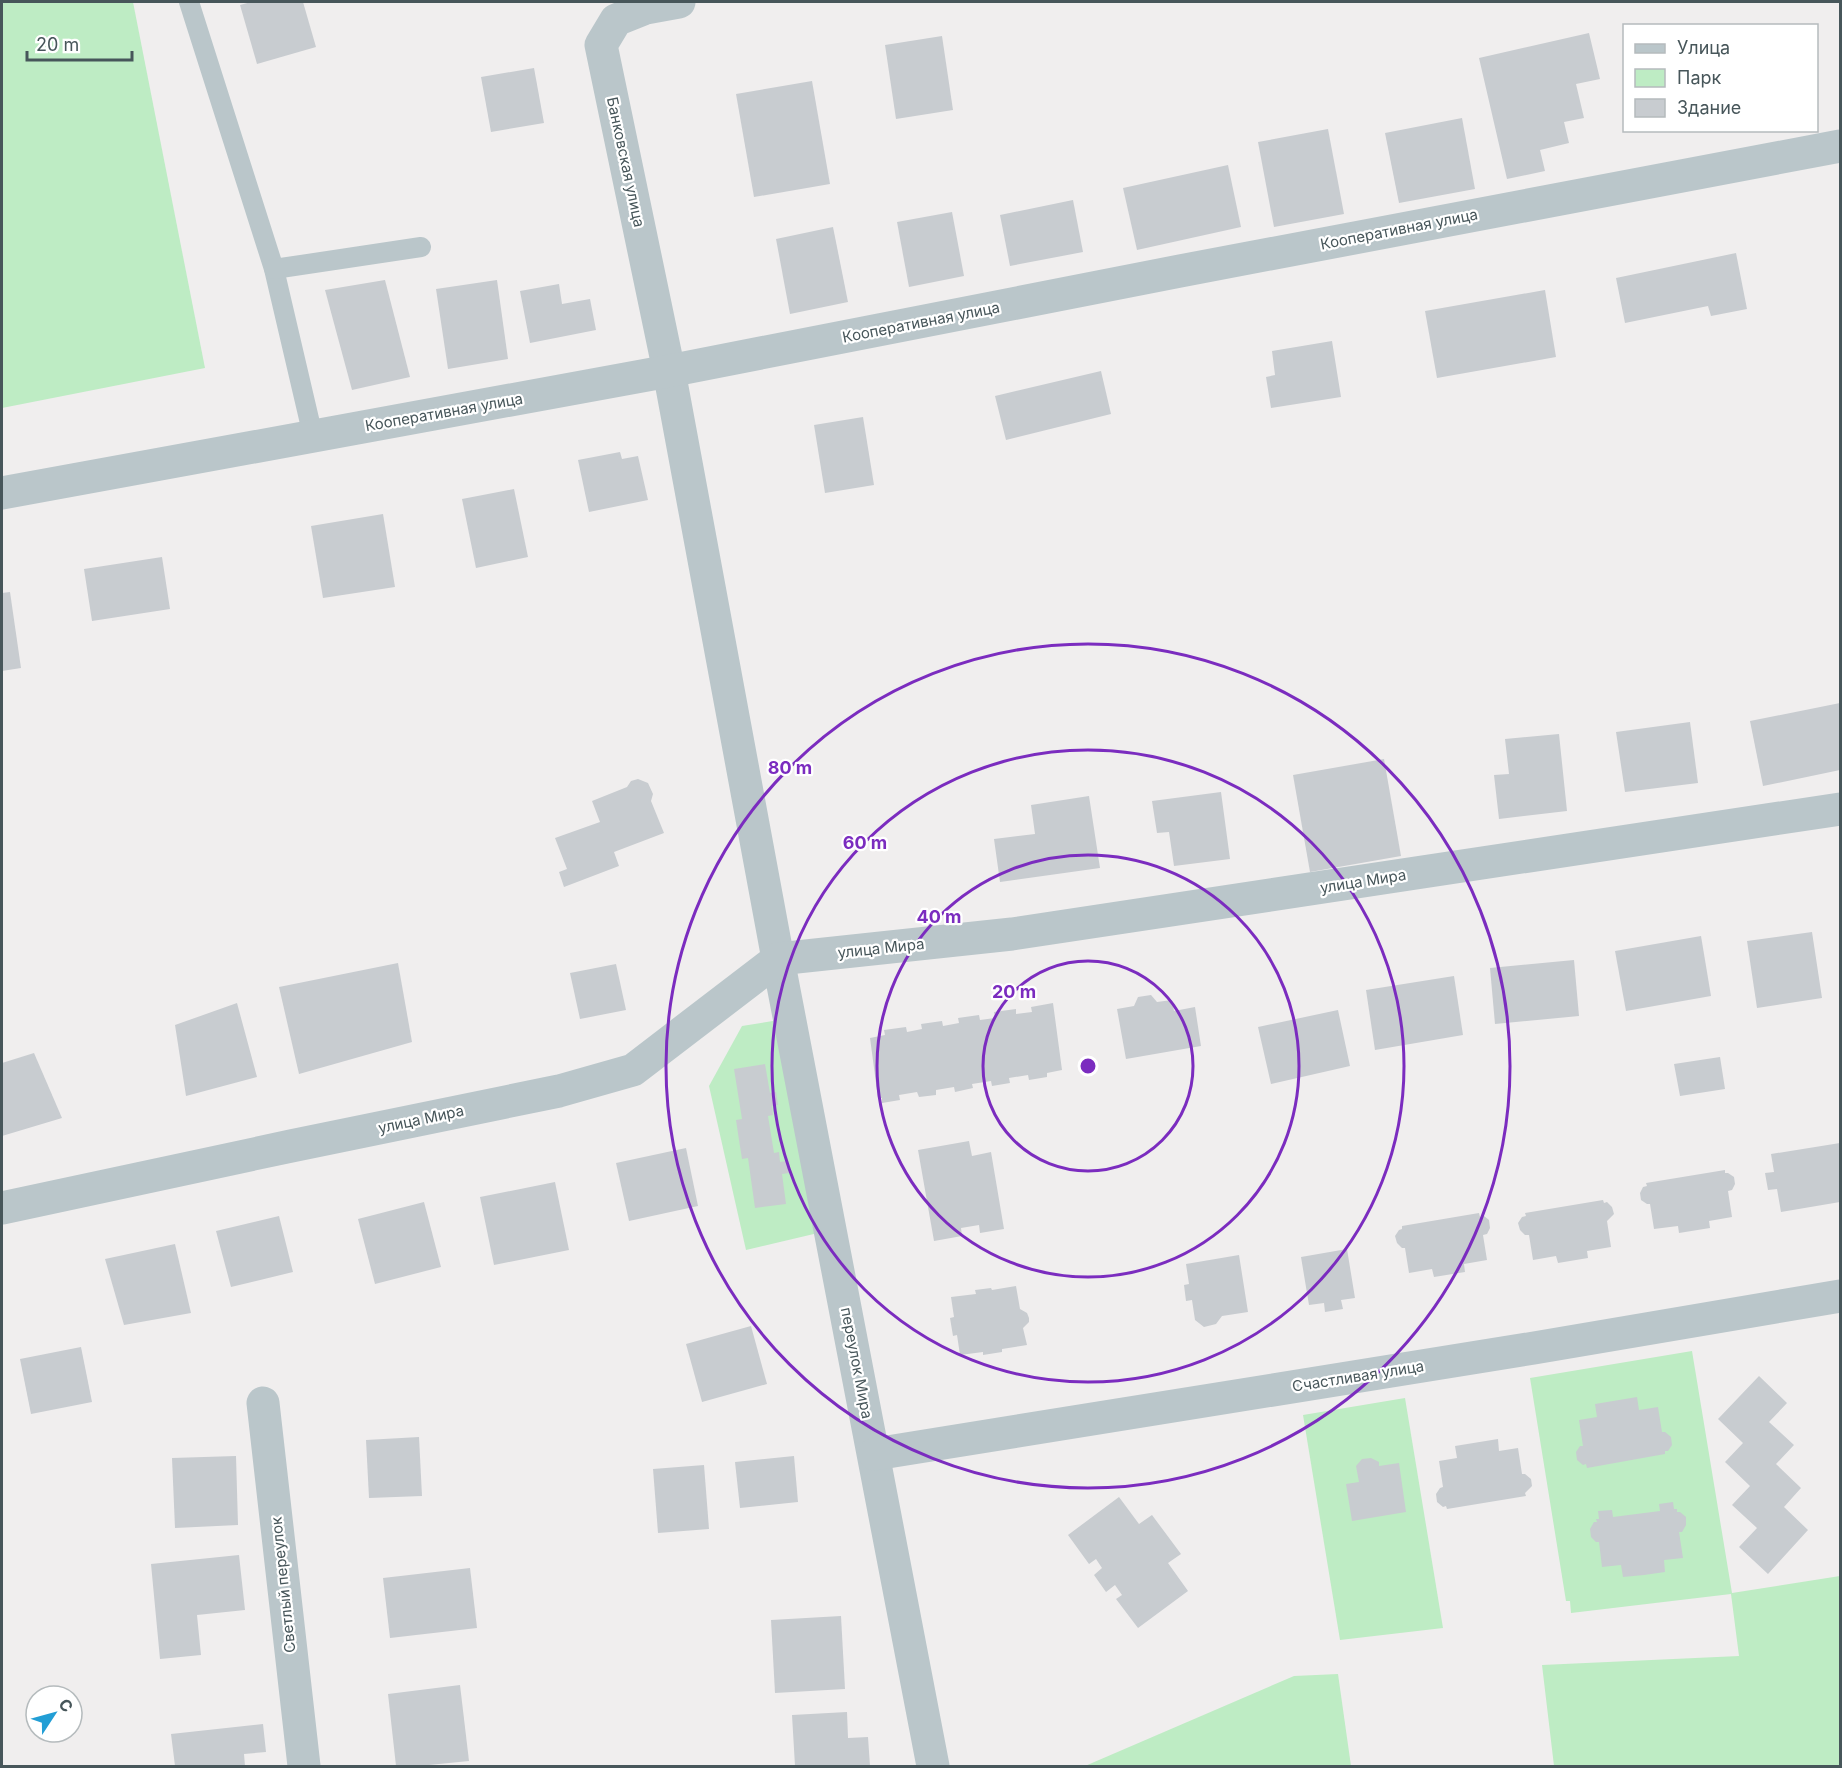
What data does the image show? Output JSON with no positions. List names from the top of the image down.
{
  "streets": {
    "street": [
      "Банковская улица",
      "Кооперативная улица",
      "улица Мира",
      "переулок Мира",
      "Счастливая улица",
      "Светлый переулок"
    ]
  },
  "crossings": [
    ["Банковская улица", "Кооперативная улица"],
    ["Банковская улица", "улица Мира"],
    ["Банковская улица", "переулок Мира"],
    ["улица Мира", "переулок Мира"],
    ["переулок Мира", "Счастливая улица"]
  ],
  "legend": ["Улица", "Парк", "Здание"],
  "scale_bar": "20 m",
  "north": "top right",
  "rings": [
    "80 m",
    "60 m",
    "40 m",
    "20 m"
  ]
}
